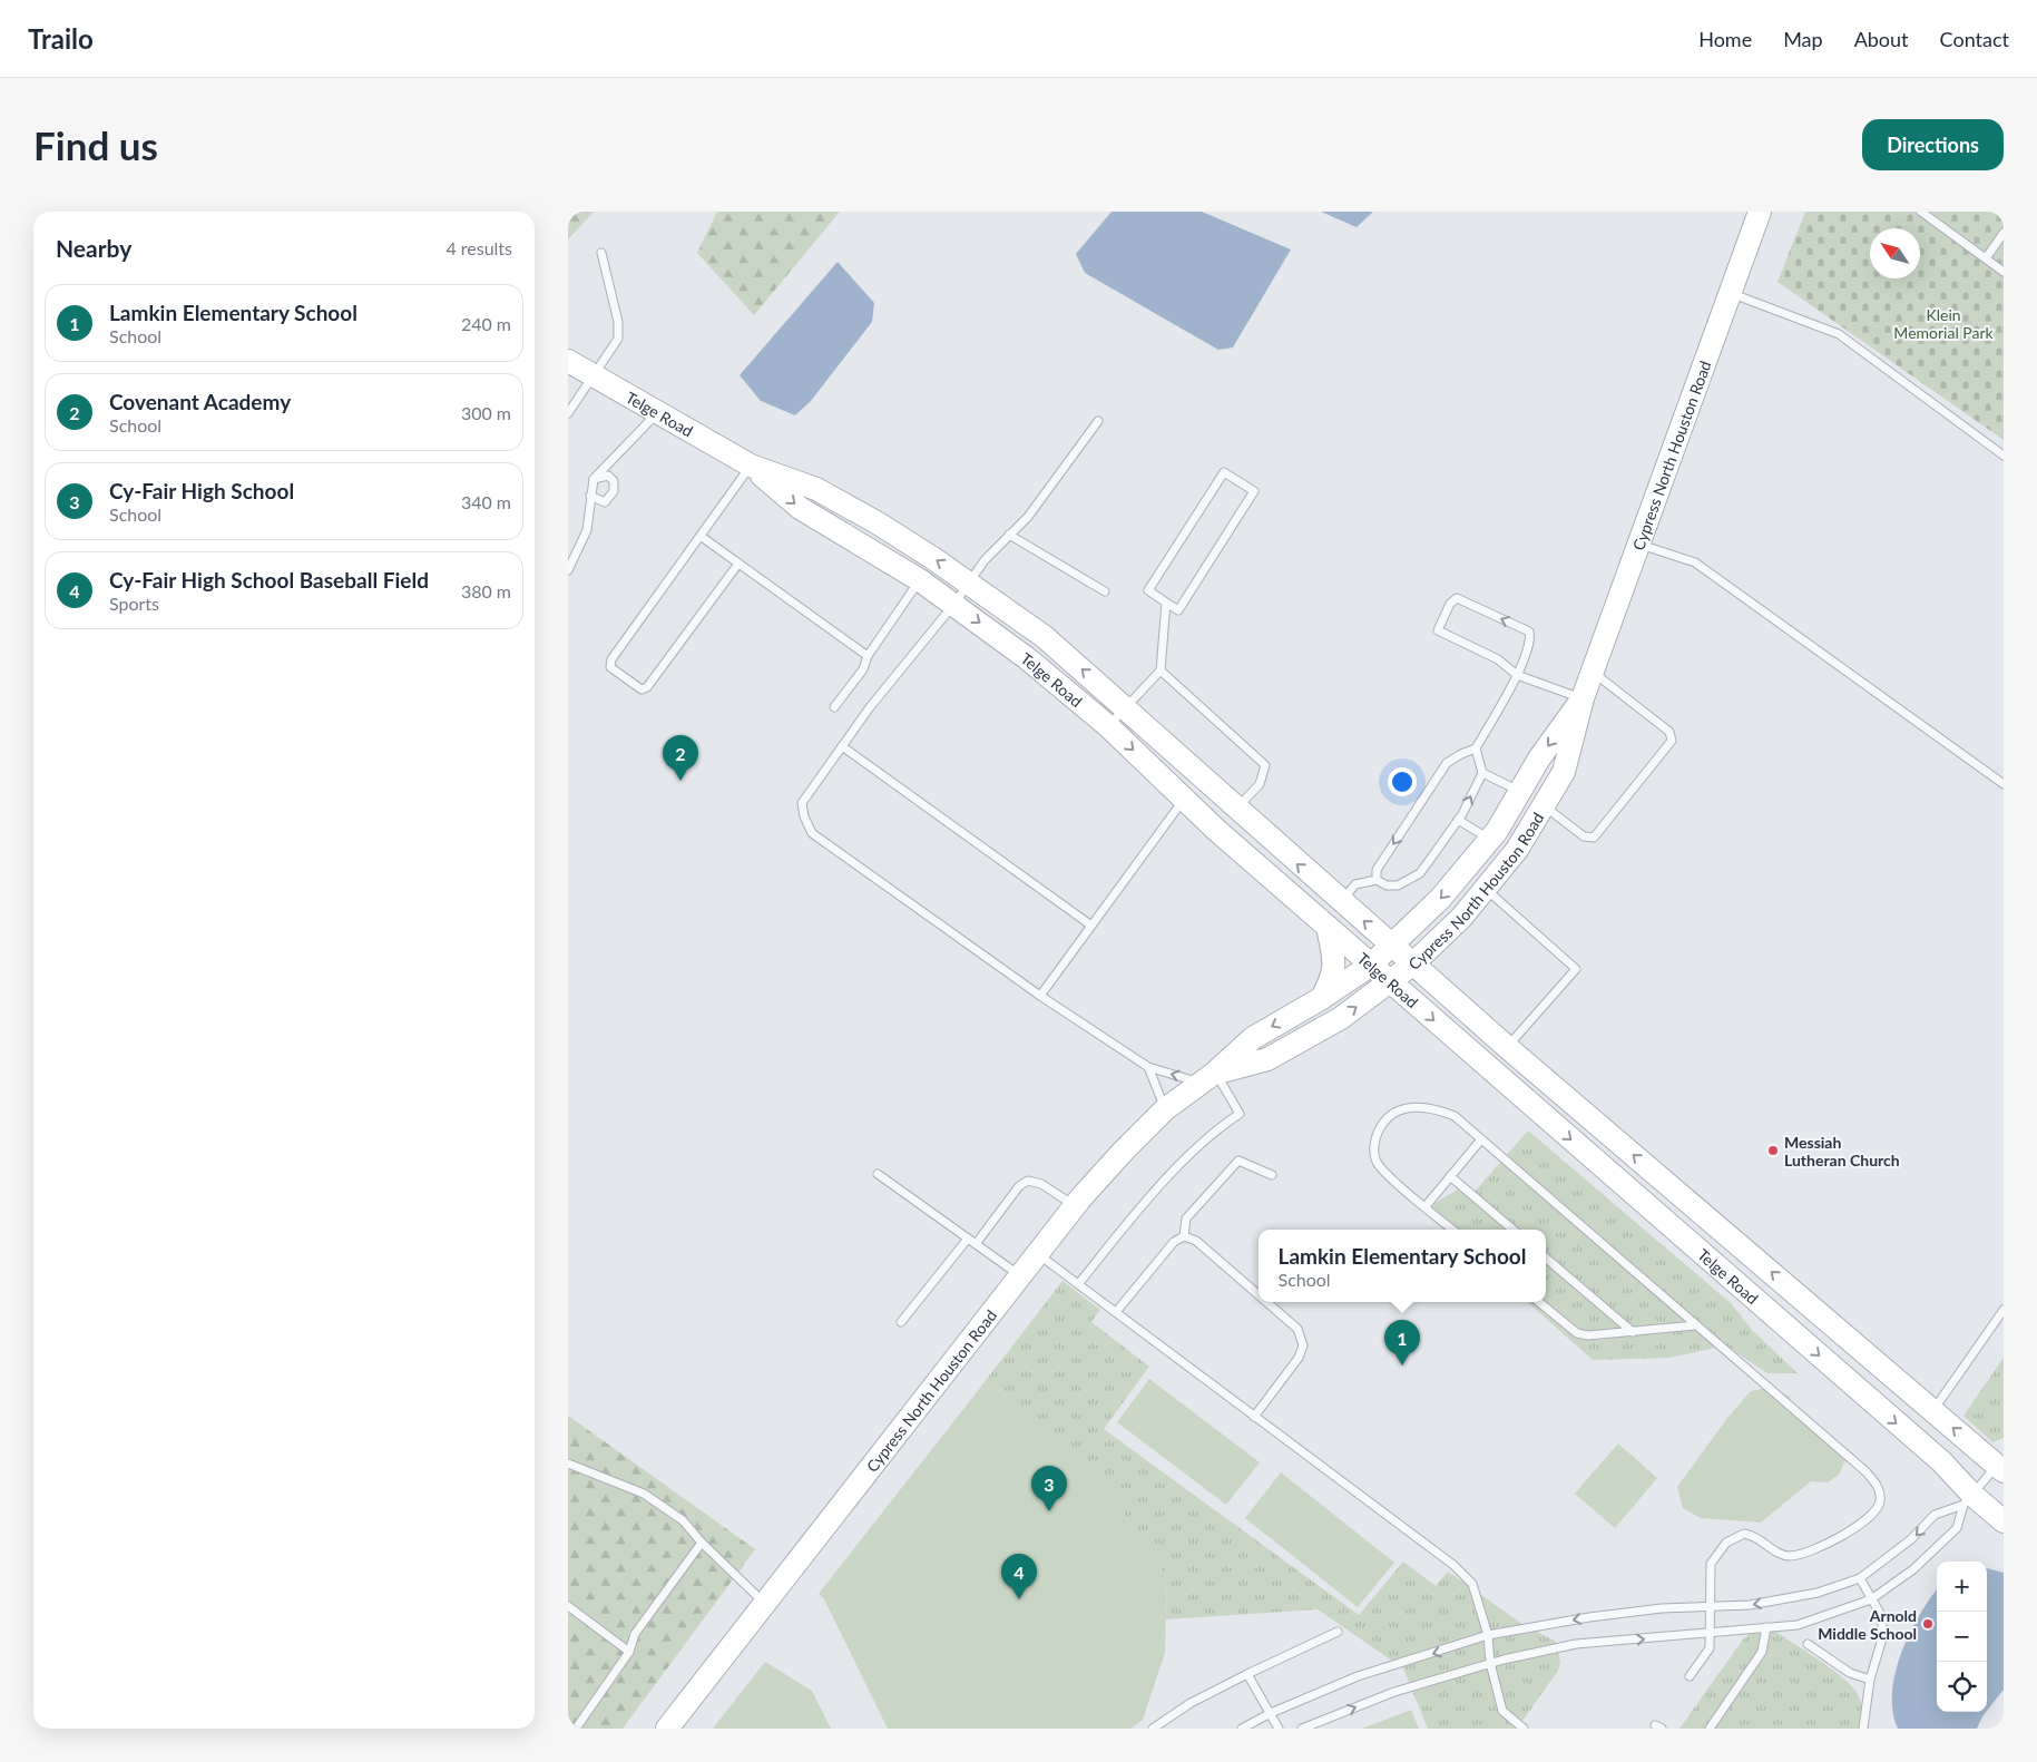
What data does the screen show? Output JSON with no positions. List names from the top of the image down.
{
  "streets": {
    "main road": ["Telge Road", "Cypress North Houston Road"]
  },
  "crossings": [
    ["Telge Road", "Cypress North Houston Road"]
  ],
  "parks": ["Klein Memorial Park"],
  "places": ["Messiah Lutheran Church", "Arnold Middle School"],
  "north": "top left",
  "page": {
    "header": "Trailo",
    "nav": [
      "Home",
      "Map",
      "About",
      "Contact"
    ],
    "buttons": "Directions",
    "title": "Find us",
    "heading": ["Nearby", "4 results"],
    "list": [
      {
        "mark": "1",
        "name": "Lamkin Elementary School",
        "note": "School",
        "value": "240 m"
      },
      {
        "mark": "2",
        "name": "Covenant Academy",
        "note": "School",
        "value": "300 m"
      },
      {
        "mark": "3",
        "name": "Cy-Fair High School",
        "note": "School",
        "value": "340 m"
      },
      {
        "mark": "4",
        "name": "Cy-Fair High School Baseball Field",
        "note": "Sports",
        "value": "380 m"
      }
    ],
    "pins": [
      "2",
      "1",
      "3",
      "4"
    ],
    "popup": ["Lamkin Elementary School", "School"],
    "map_buttons": ["+", "−"]
  }
}
